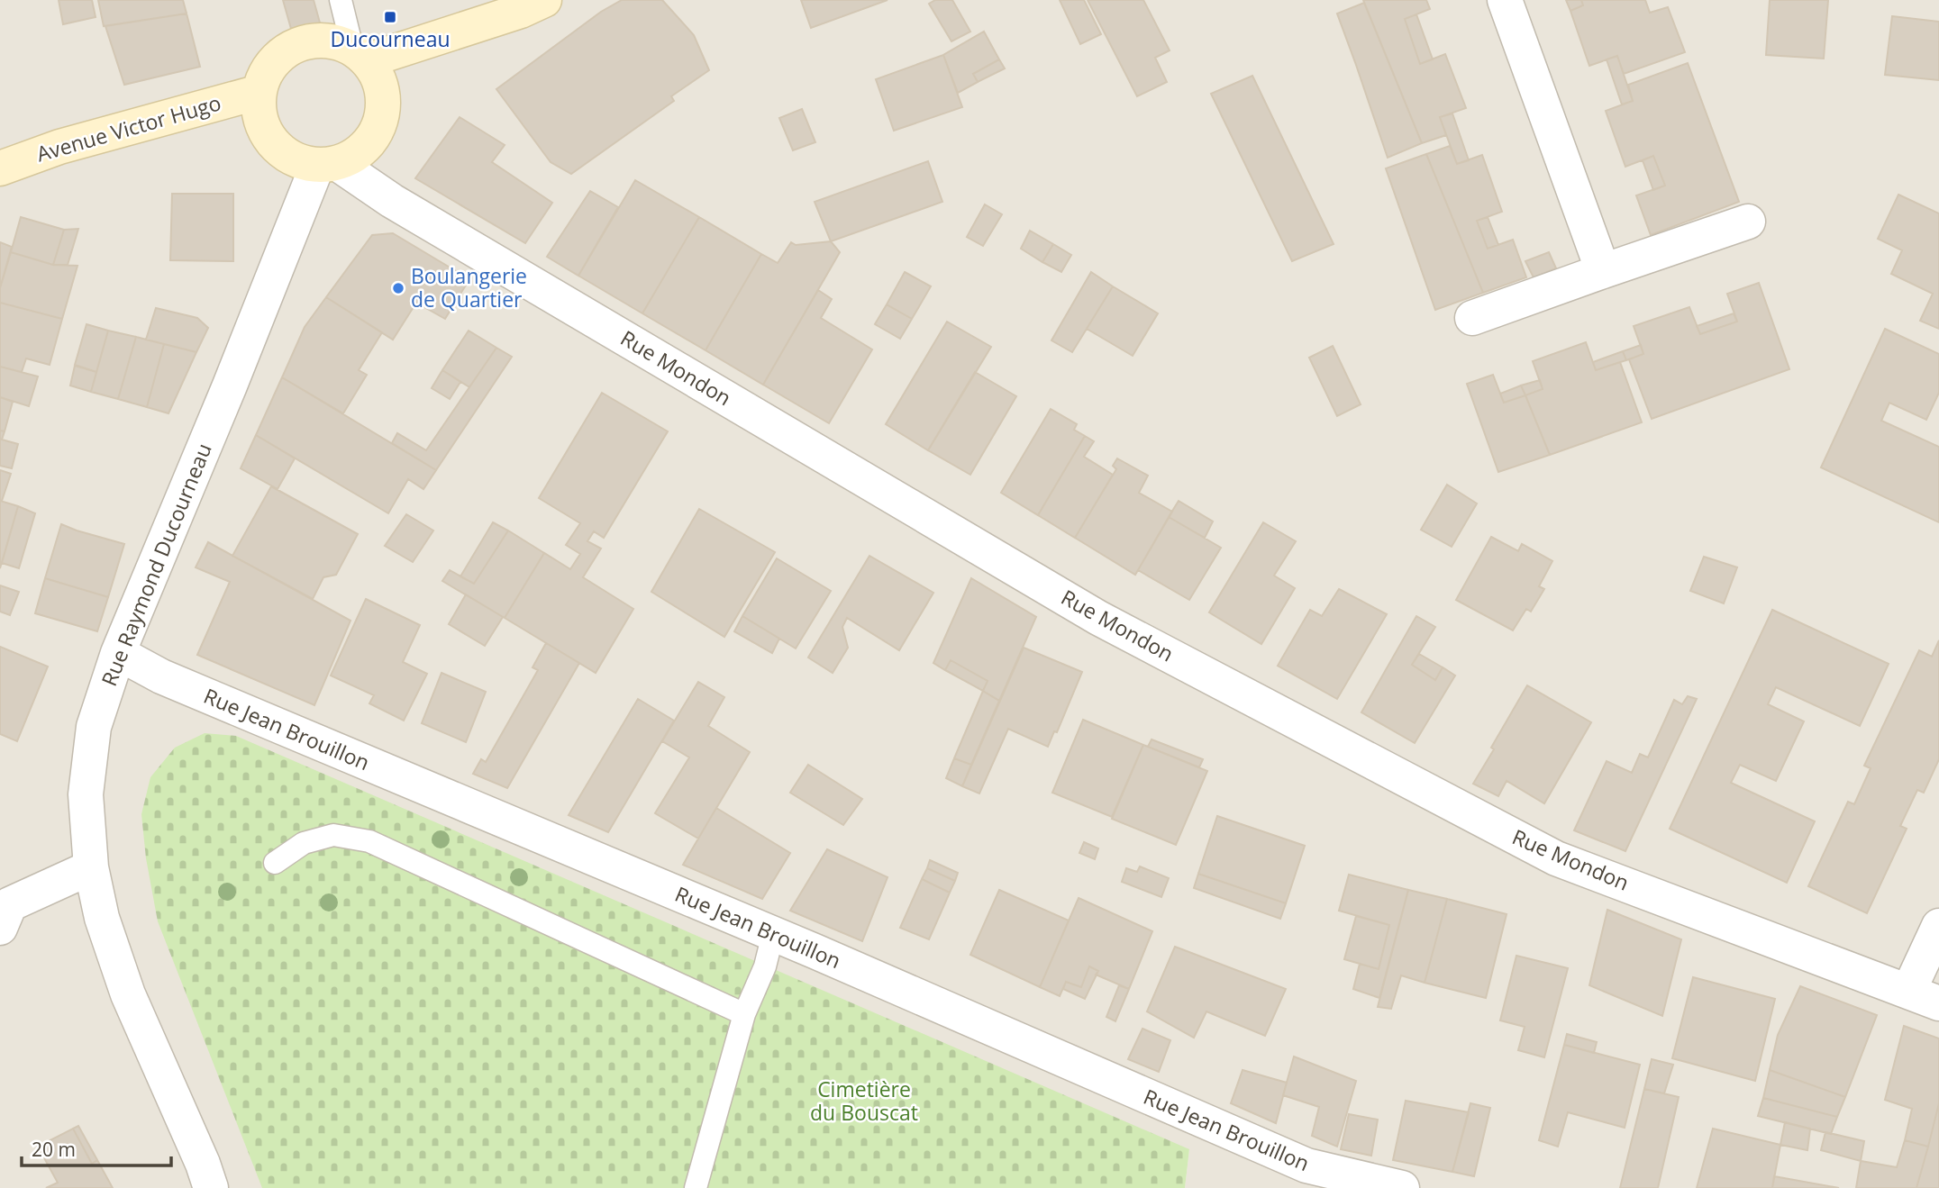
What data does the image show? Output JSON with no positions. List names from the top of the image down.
{
  "streets": {
    "street": [
      "Avenue Victor Hugo",
      "Rue Mondon",
      "Rue Raymond Ducourneau",
      "Rue Jean Brouillon"
    ]
  },
  "crossings": [
    ["Avenue Victor Hugo", "Rue Mondon"],
    ["Avenue Victor Hugo", "Rue Raymond Ducourneau"],
    ["Rue Mondon", "Rue Raymond Ducourneau"],
    ["Rue Raymond Ducourneau", "Rue Jean Brouillon"]
  ],
  "parks": ["Cimetière du Bouscat"],
  "places": {
    "transit": ["Ducourneau"],
    "other": ["Boulangerie de Quartier"]
  },
  "scale_bar": "20 m"
}
